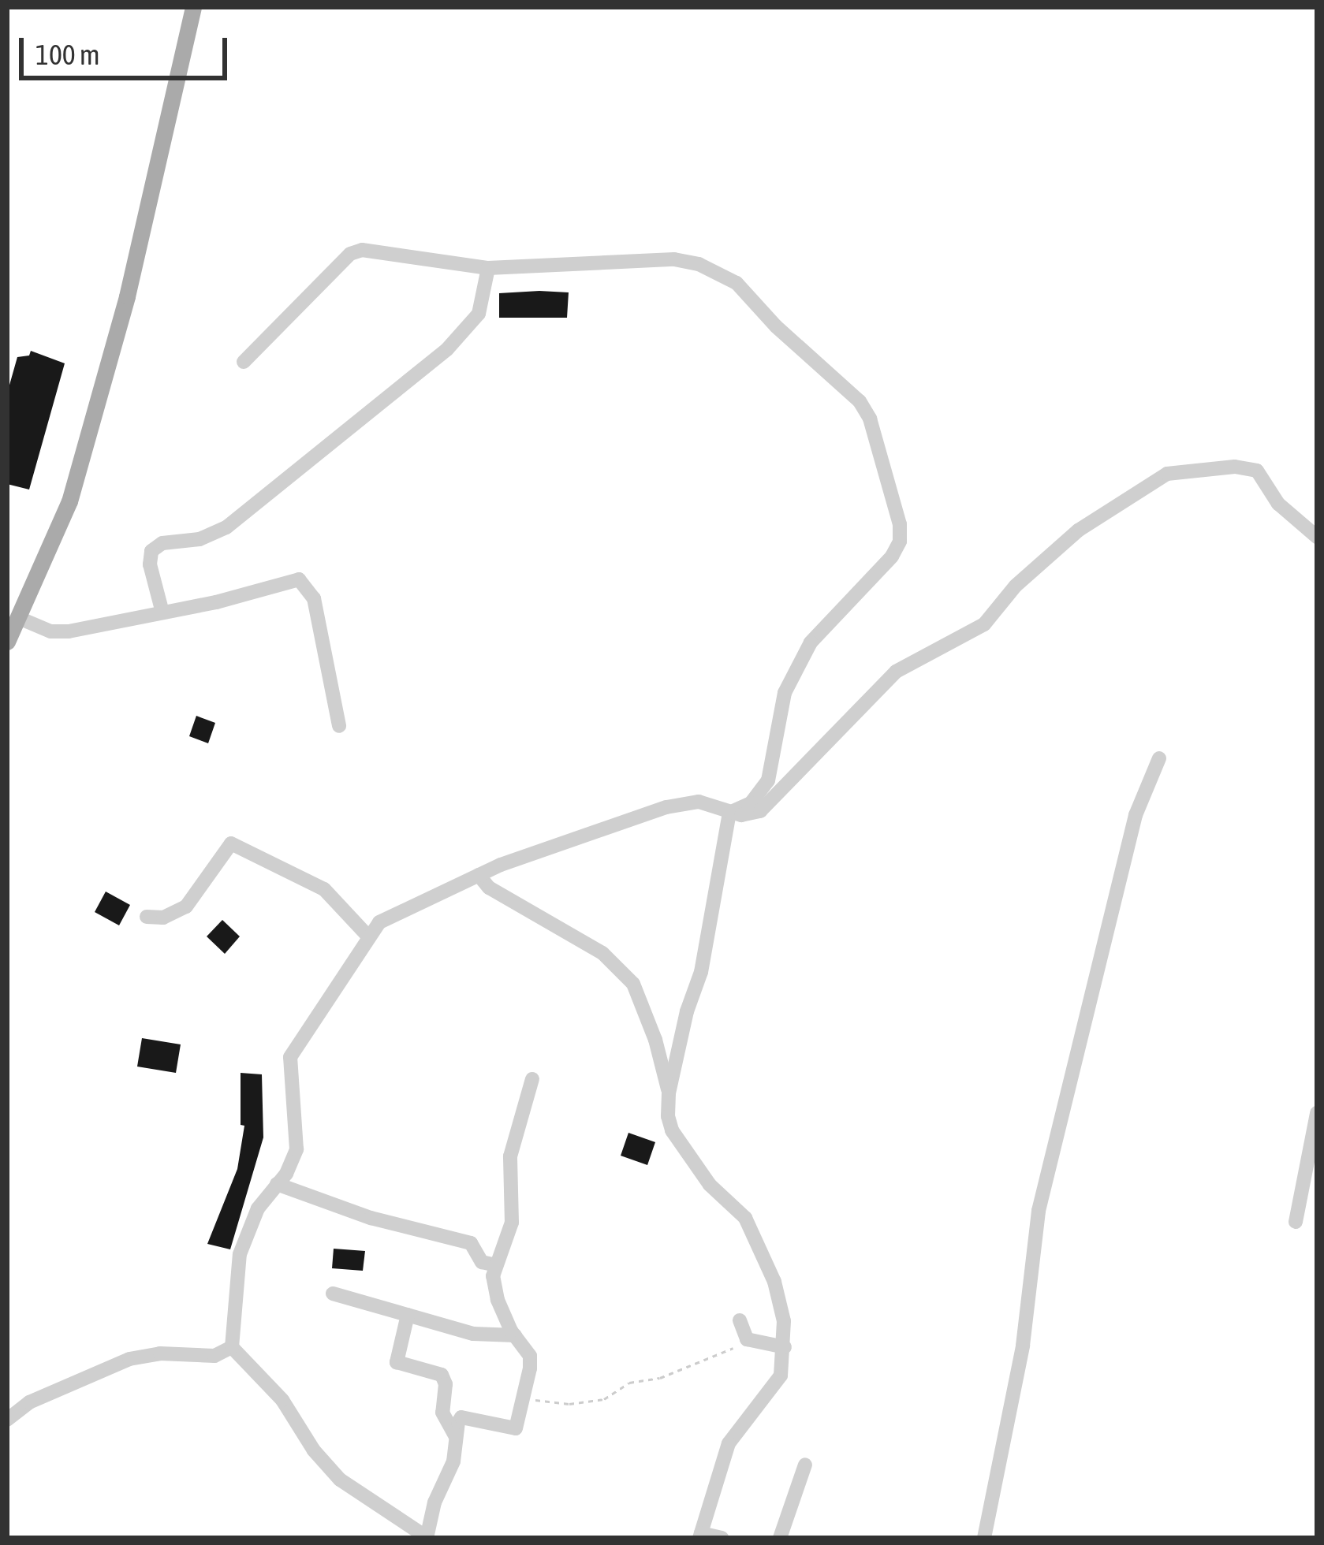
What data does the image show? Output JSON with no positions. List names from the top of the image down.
{
  "scale_bar": "100 m"
}
